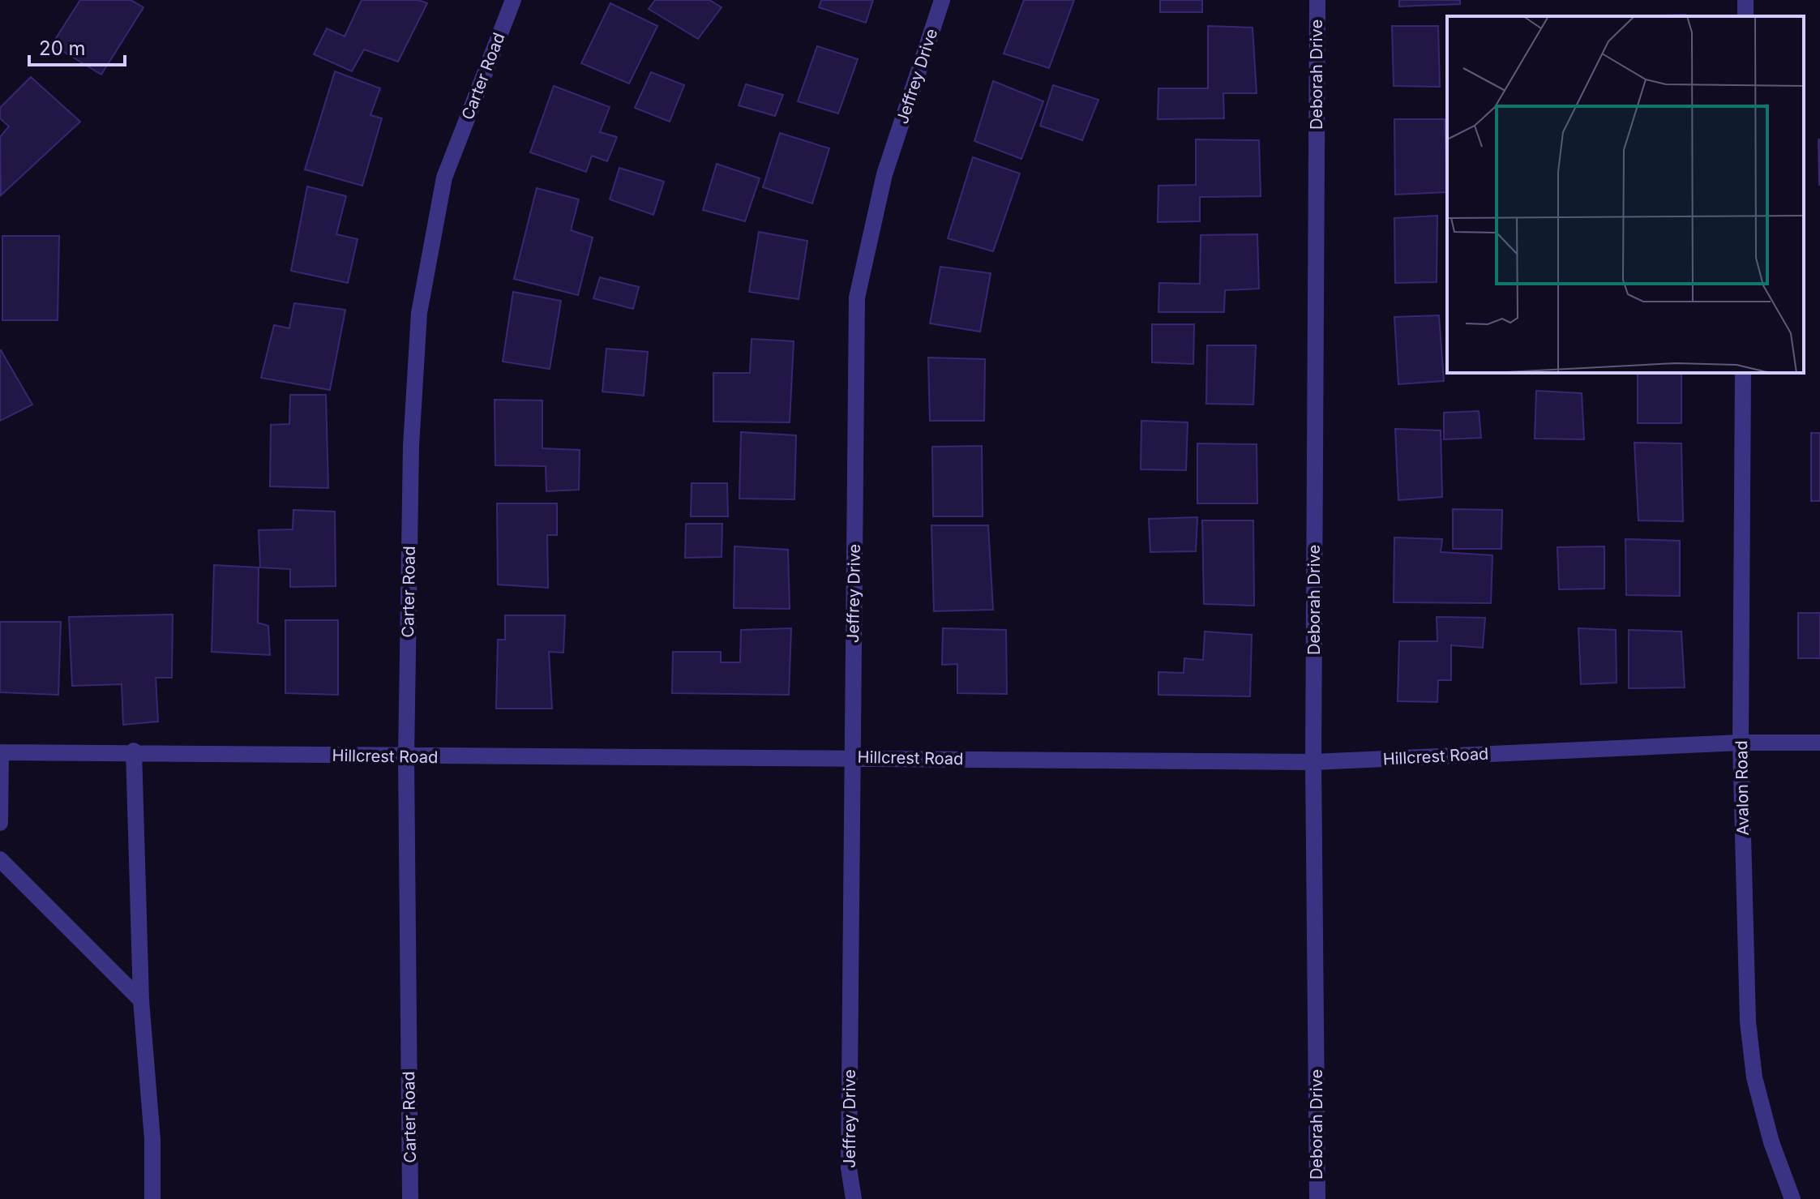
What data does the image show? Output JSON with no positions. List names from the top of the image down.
{
  "streets": {
    "street": [
      "Deborah Drive",
      "Carter Road",
      "Jeffrey Drive",
      "Hillcrest Road",
      "Avalon Road"
    ]
  },
  "crossings": [
    ["Deborah Drive", "Hillcrest Road"],
    ["Carter Road", "Hillcrest Road"],
    ["Jeffrey Drive", "Hillcrest Road"],
    ["Hillcrest Road", "Avalon Road"]
  ],
  "scale_bar": "20 m"
}
